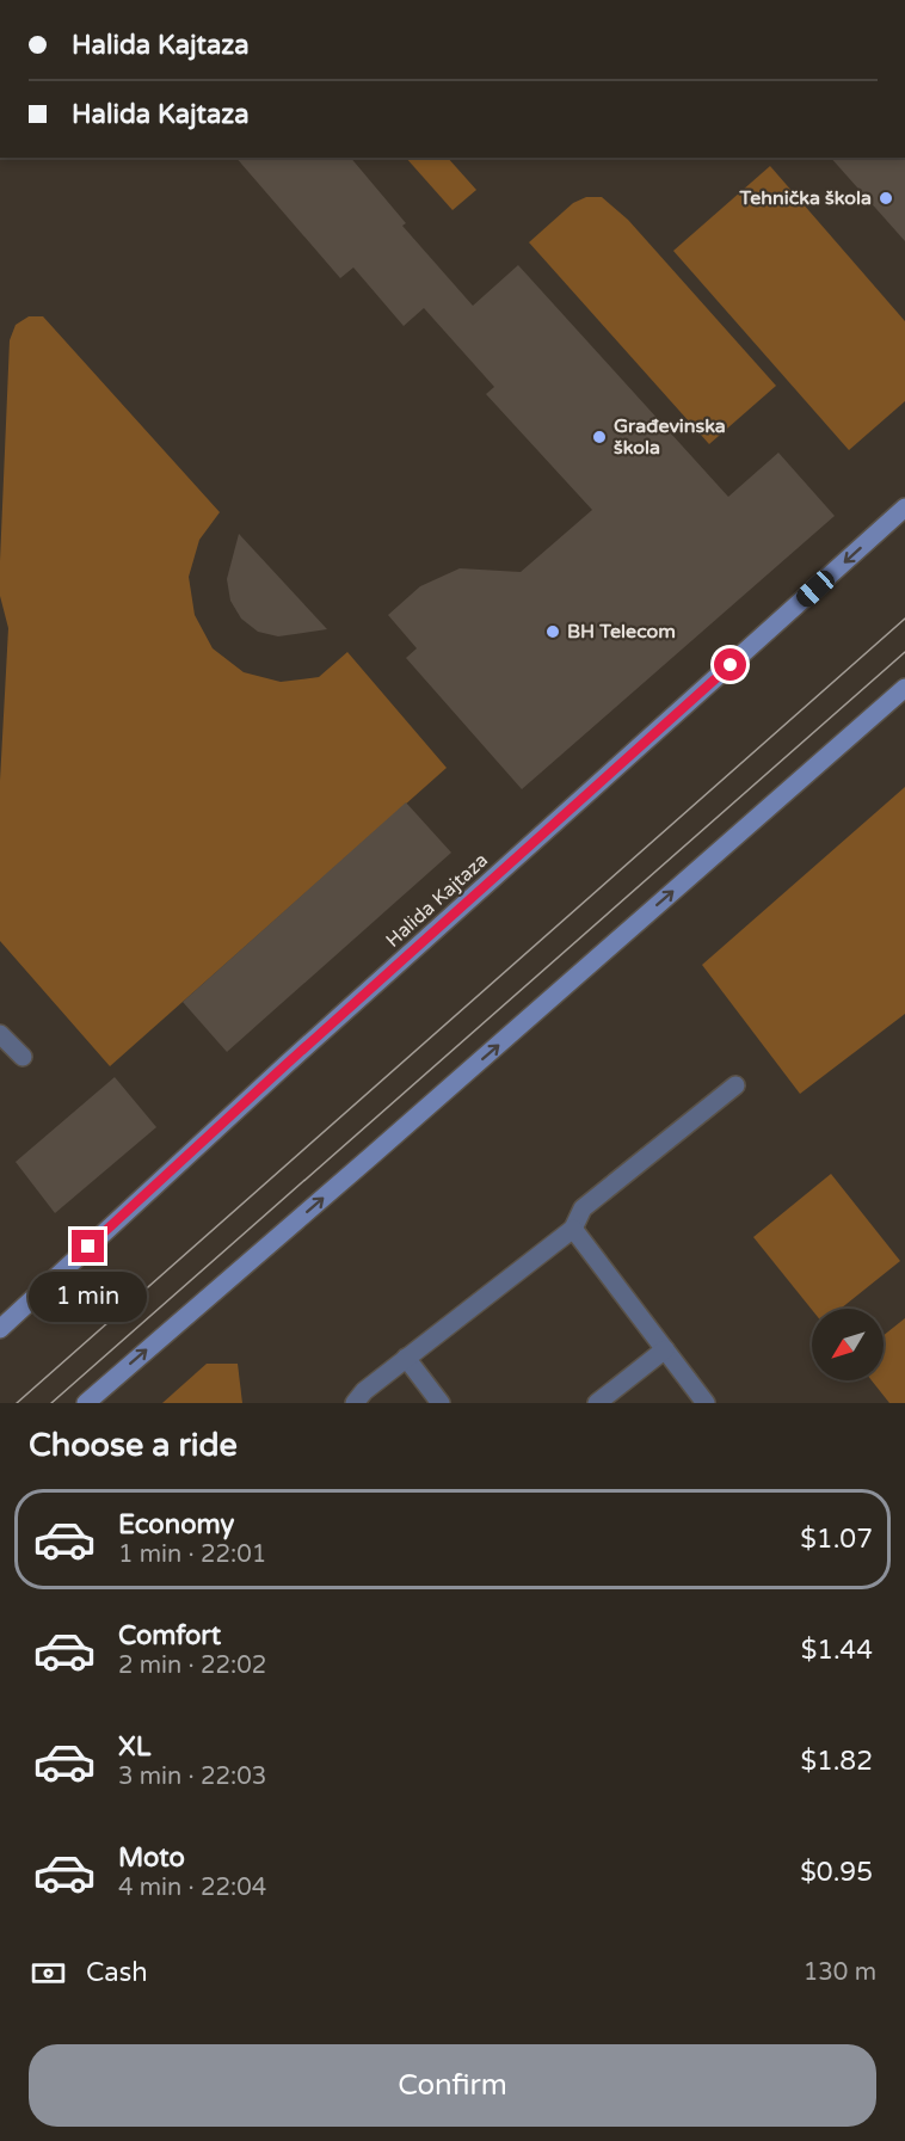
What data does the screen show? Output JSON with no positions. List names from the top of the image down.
{
  "streets": {
    "main road": ["Halida Kajtaza"]
  },
  "places": ["Tehnička škola", "Građevinska škola", "BH Telecom"],
  "north": "bottom left",
  "page": {
    "banner": ["Halida Kajtaza", "Halida Kajtaza"],
    "bubble": "1 min",
    "heading": "Choose a ride",
    "list": [
      {
        "name": "Economy",
        "note": "1 min · 22:01",
        "value": "$1.07"
      },
      {
        "name": "Comfort",
        "note": "2 min · 22:02",
        "value": "$1.44"
      },
      {
        "name": "XL",
        "note": "3 min · 22:03",
        "value": "$1.82"
      },
      {
        "name": "Moto",
        "note": "4 min · 22:04",
        "value": "$0.95"
      }
    ],
    "pay": ["Cash", "130 m"],
    "buttons": "Confirm"
  }
}
